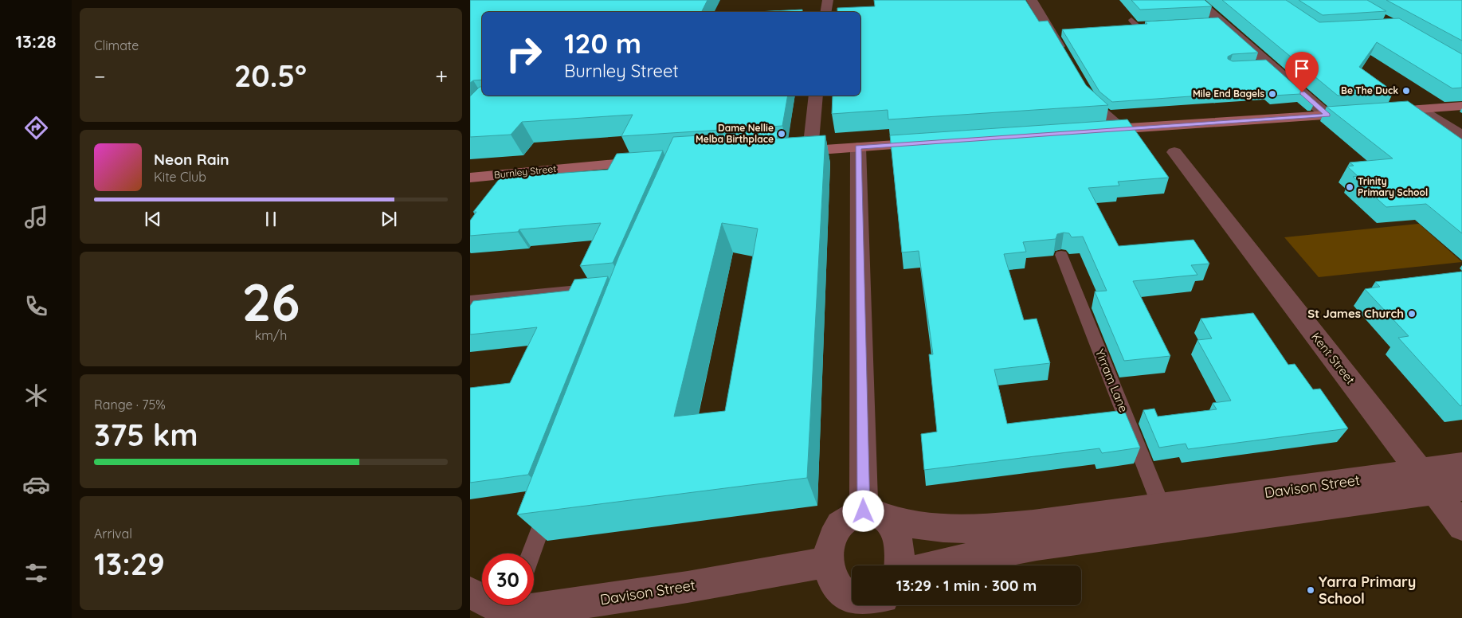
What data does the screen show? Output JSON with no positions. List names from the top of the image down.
{
  "streets": {
    "main road": ["Burnley Street"],
    "street": ["Kent Street", "Davison Street"],
    "lane": ["Yirram Lane"]
  },
  "crossings": [
    ["Kent Street", "Davison Street"],
    ["Yirram Lane", "Davison Street"]
  ],
  "places": [
    "Be The Duck",
    "Mile End Bagels",
    "Dame Nellie Melba Birthplace",
    "Trinity Primary School",
    "St James Church",
    "Yarra Primary School"
  ],
  "page": {
    "tabs": "13:28",
    "tile": [
      "Climate",
      ["26", "km/h"],
      ["Range · 75%", "375 km"],
      ["Arrival", "13:29"]
    ],
    "turn": ["120 m", "Burnley Street"],
    "heat": ["−", "20.5°", "+"],
    "song": ["Neon Rain", "Kite Club"],
    "limit": "30",
    "trip": "13:29 · 1 min · 300 m"
  }
}
